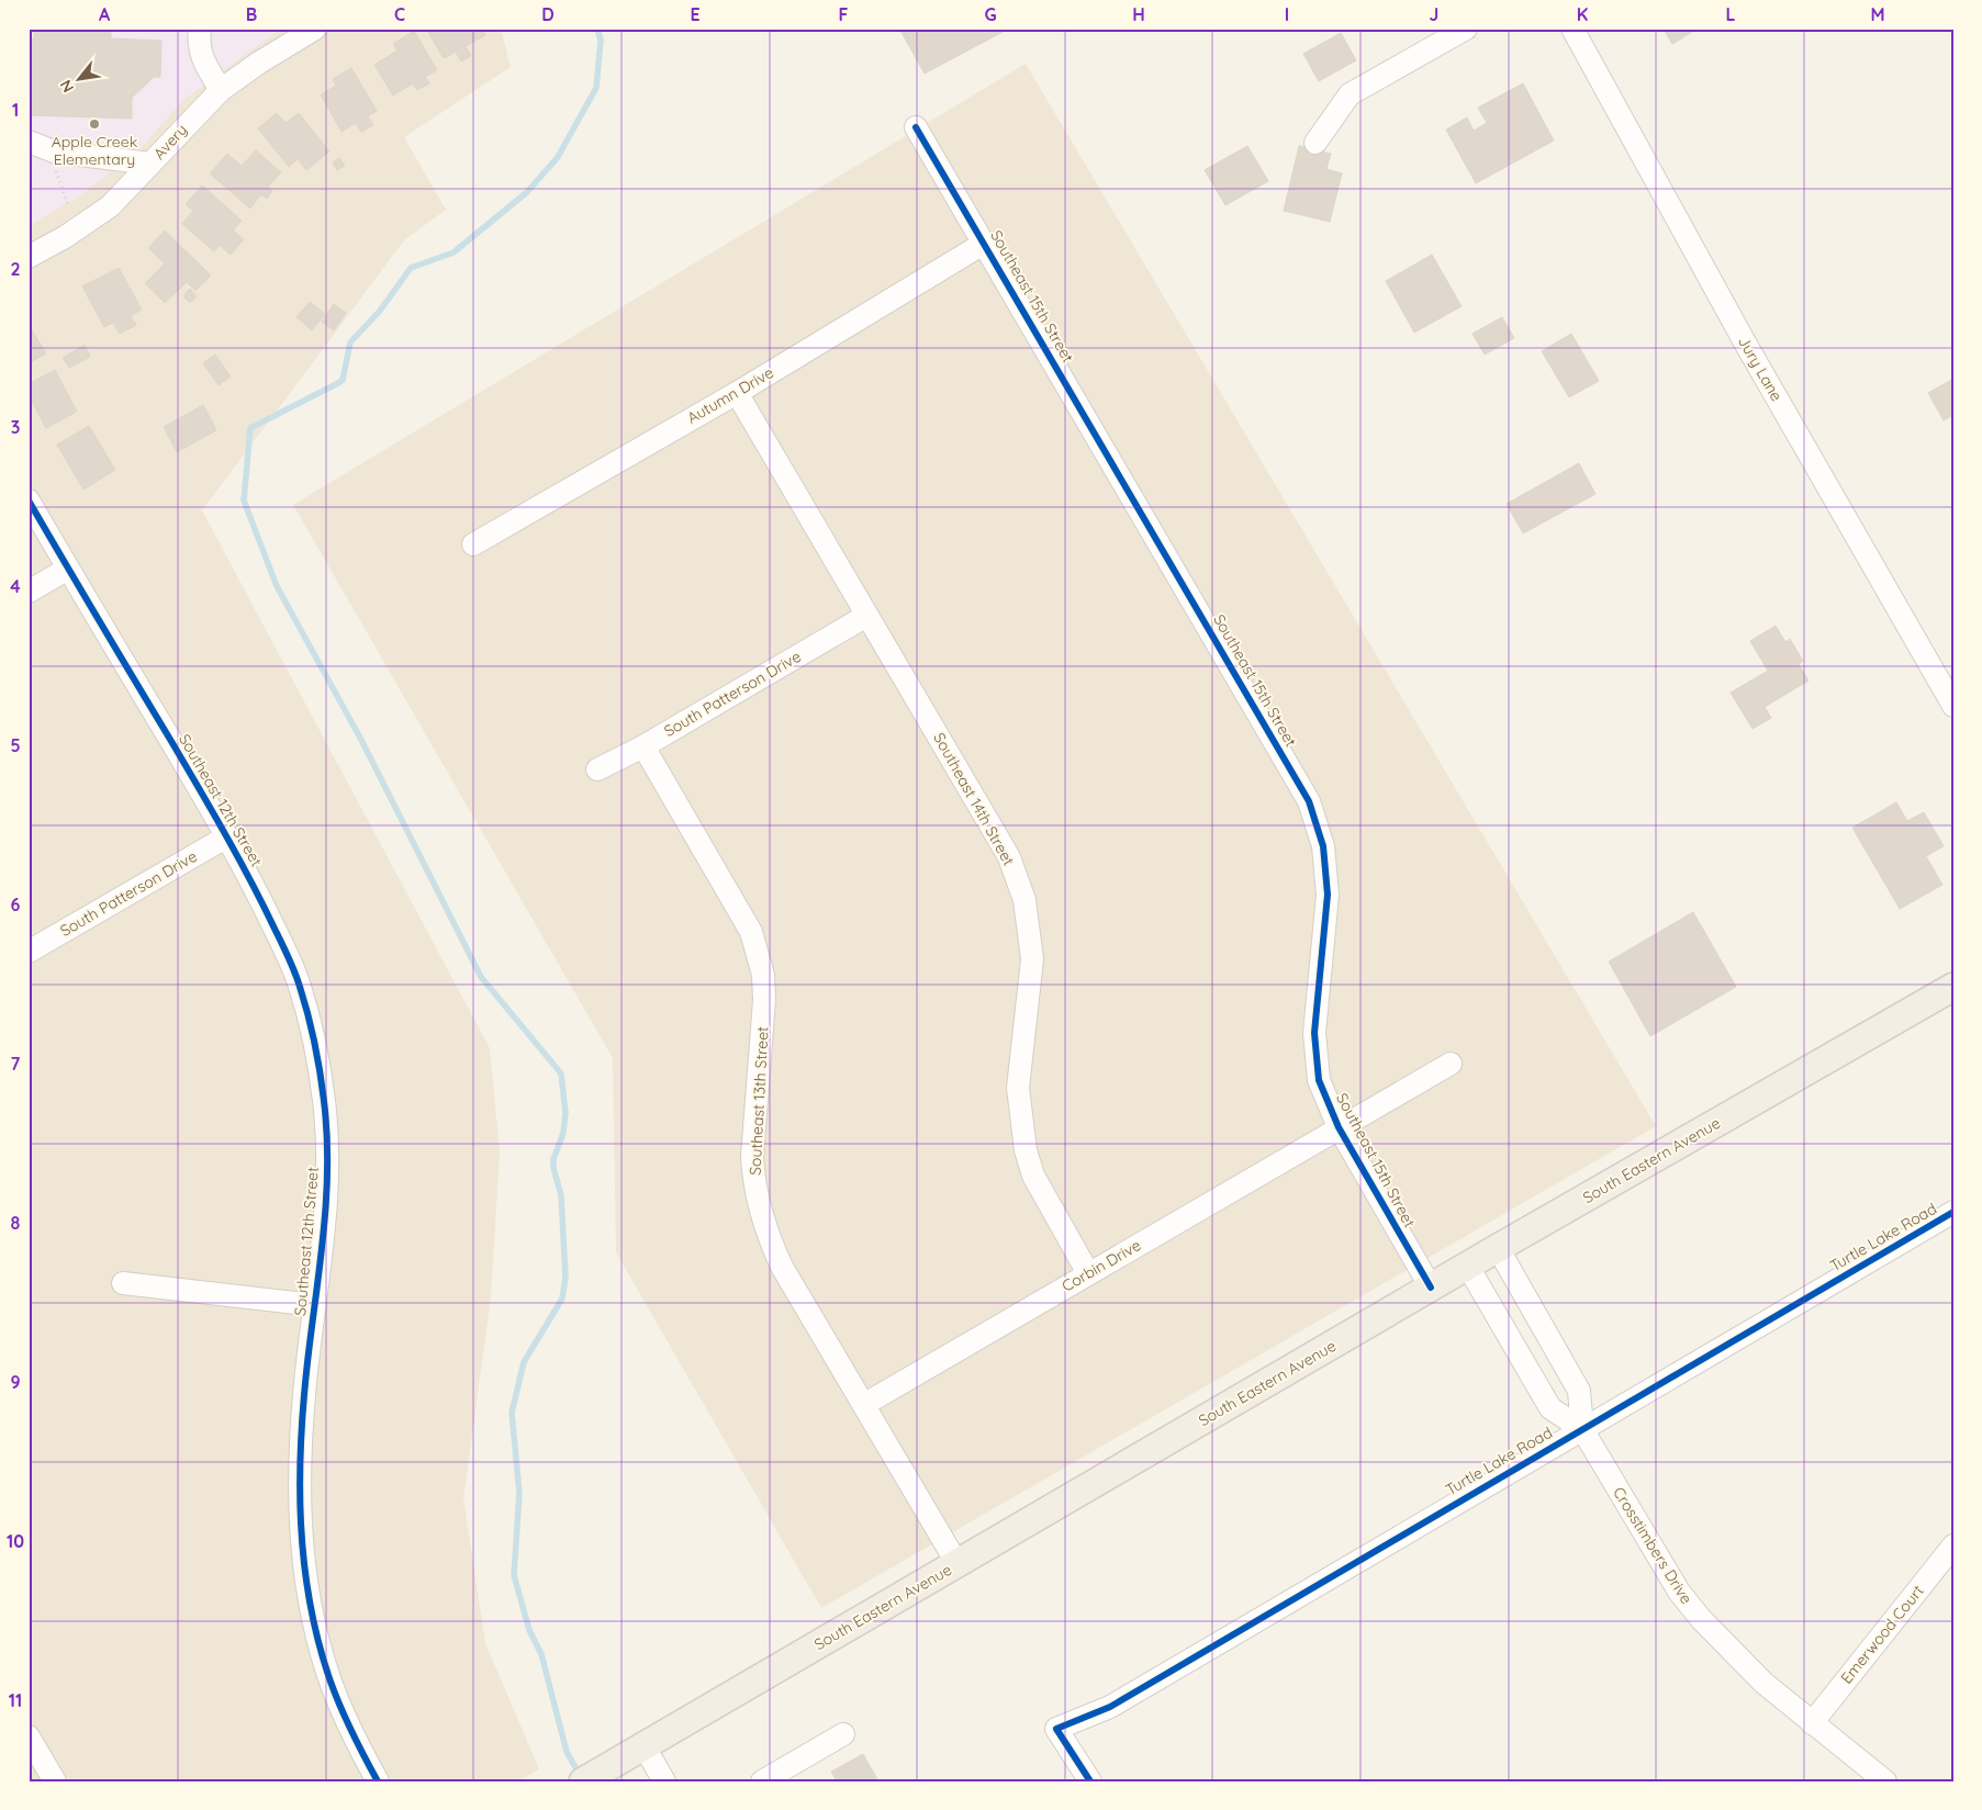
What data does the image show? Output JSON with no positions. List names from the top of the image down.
{
  "streets": {
    "main road": ["South Eastern Avenue"],
    "street": [
      "Avery",
      "Southeast 15th Street",
      "Jury Lane",
      "Autumn Drive",
      "South Patterson Drive",
      "Southeast 14th Street",
      "Southeast 12th Street",
      "Southeast 13th Street",
      "Turtle Lake Road",
      "Corbin Drive",
      "Crosstimbers Drive",
      "Emerwood Court"
    ]
  },
  "crossings": [
    ["Southeast 15th Street", "Autumn Drive"],
    ["Southeast 15th Street", "South Eastern Avenue"],
    ["Southeast 15th Street", "Corbin Drive"],
    ["Autumn Drive", "Southeast 14th Street"],
    ["South Patterson Drive", "Southeast 14th Street"],
    ["South Patterson Drive", "Southeast 12th Street"],
    ["South Patterson Drive", "Southeast 13th Street"],
    ["Southeast 14th Street", "Corbin Drive"],
    ["Southeast 13th Street", "South Eastern Avenue"],
    ["Southeast 13th Street", "Corbin Drive"],
    ["South Eastern Avenue", "Crosstimbers Drive"],
    ["Turtle Lake Road", "Crosstimbers Drive"],
    ["Crosstimbers Drive", "Emerwood Court"]
  ],
  "places": ["Apple Creek Elementary"],
  "north": "bottom left",
  "grid": {
    "columns": [
      "A",
      "B",
      "C",
      "D",
      "E",
      "F",
      "G",
      "H",
      "I",
      "J",
      "K",
      "L",
      "M"
    ],
    "rows": [
      "1",
      "2",
      "3",
      "4",
      "5",
      "6",
      "7",
      "8",
      "9",
      "10",
      "11"
    ]
  }
}
